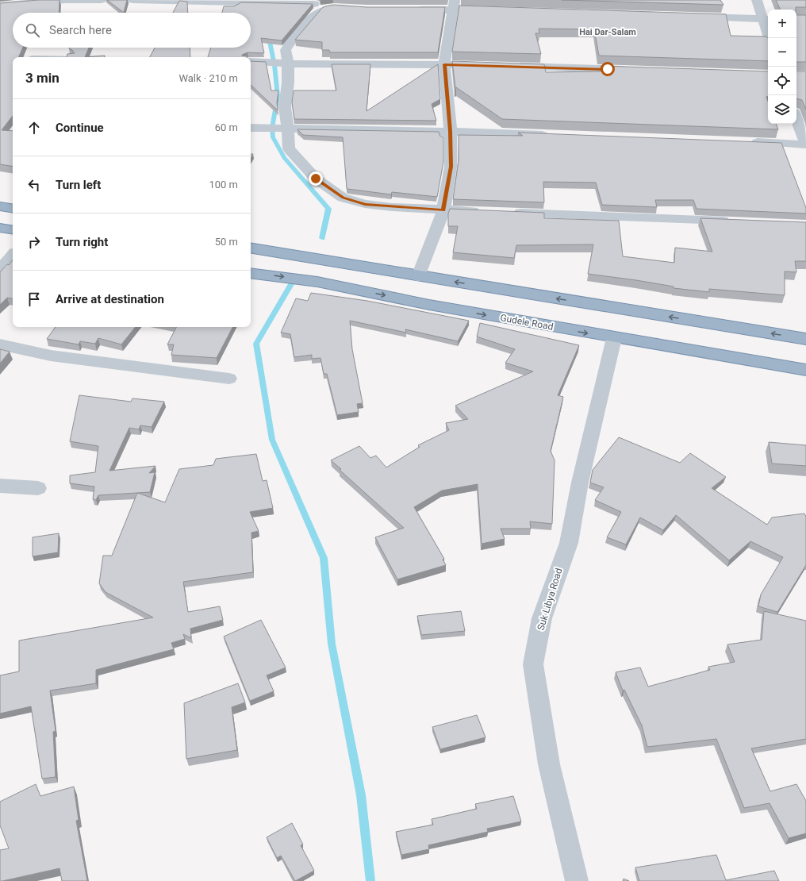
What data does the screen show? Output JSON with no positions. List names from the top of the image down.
{
  "streets": {
    "highway": ["Gudele Road"],
    "street": ["Suk Libya Road"]
  },
  "crossings": [
    ["Gudele Road", "Suk Libya Road"]
  ],
  "districts": ["Hai Dar-Salam"],
  "page": {
    "map_buttons": ["+", "−"],
    "search": "Search here",
    "heading": ["3 min", "Walk · 210 m"],
    "list": [
      ["Continue", "60 m"],
      ["Turn left", "100 m"],
      ["Turn right", "50 m"],
      "Arrive at destination"
    ]
  }
}
